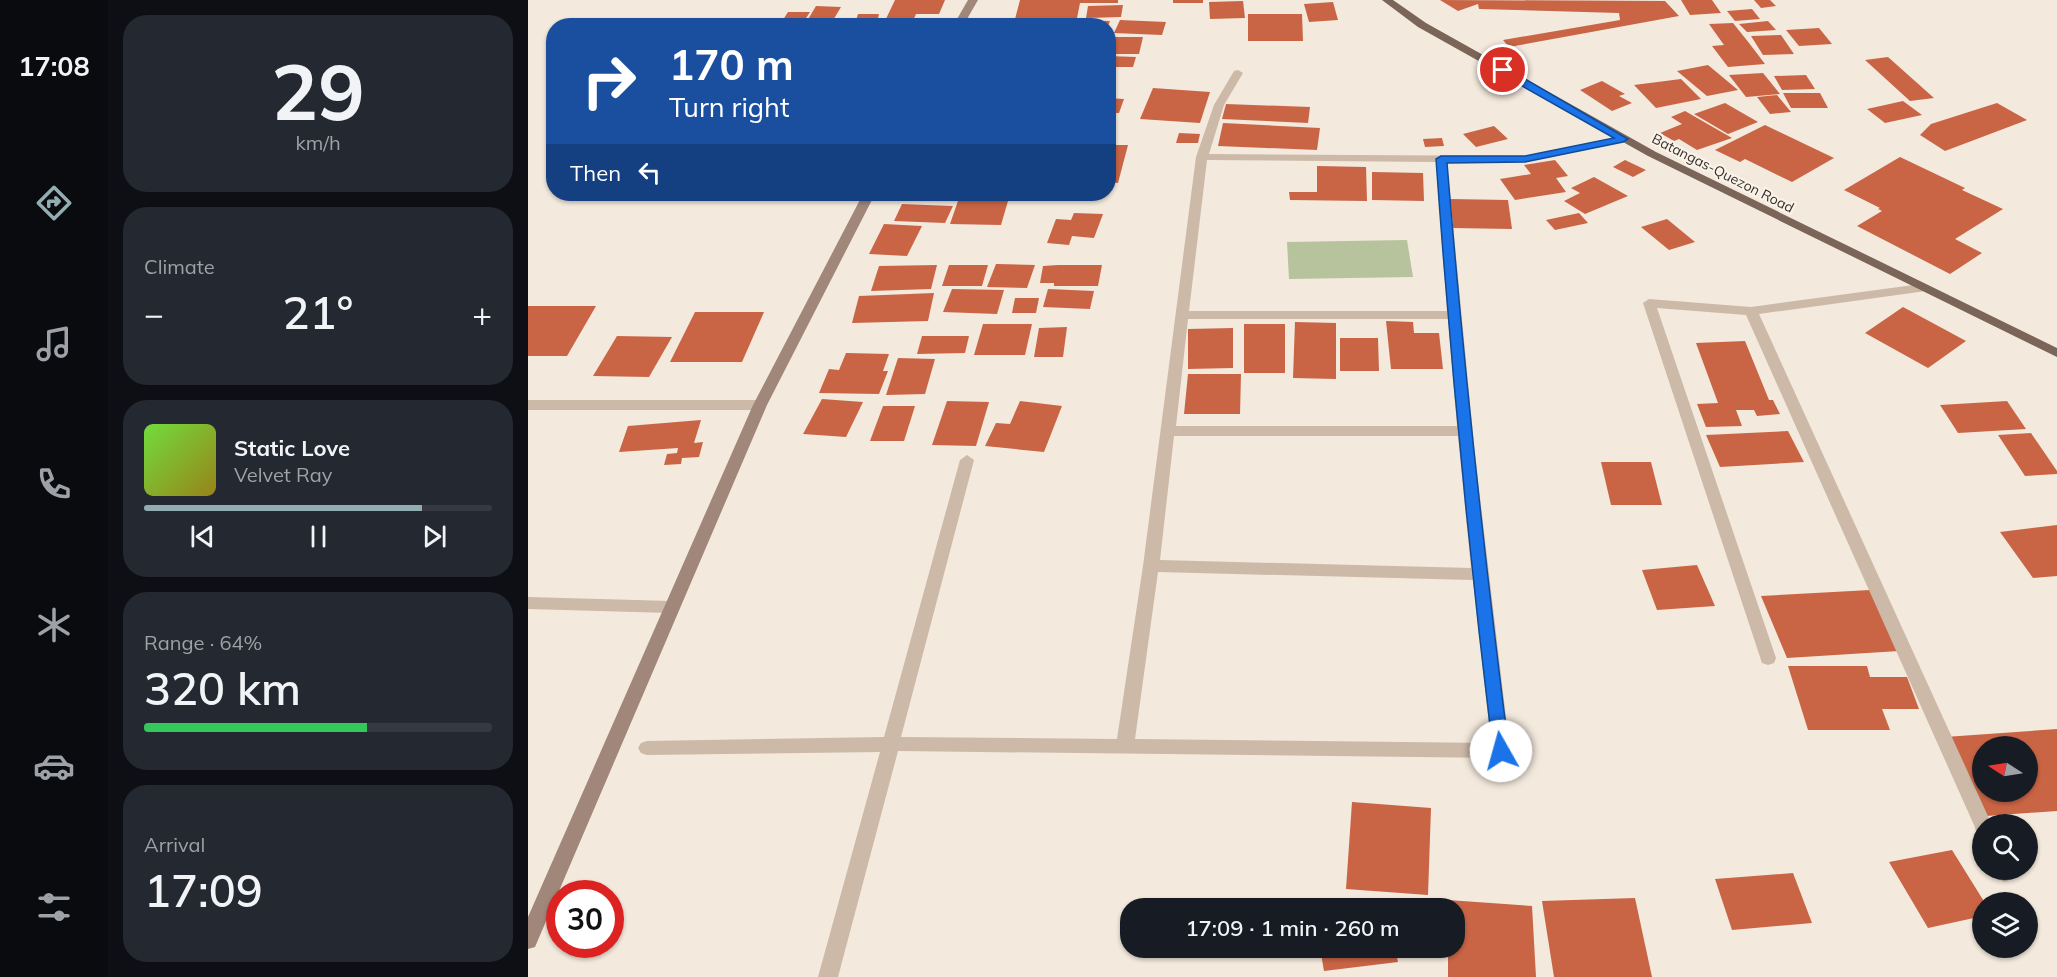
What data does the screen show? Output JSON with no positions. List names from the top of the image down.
{
  "streets": {
    "main road": ["Batangas-Quezon Road"]
  },
  "north": "left",
  "page": {
    "tabs": "17:08",
    "tile": [
      ["29", "km/h"],
      "Climate",
      ["Range · 64%", "320 km"],
      ["Arrival", "17:09"]
    ],
    "turn": ["170 m", "Turn right"],
    "then": "Then",
    "heat": ["−", "21°", "+"],
    "song": ["Static Love", "Velvet Ray"],
    "limit": "30",
    "trip": "17:09 · 1 min · 260 m"
  }
}
